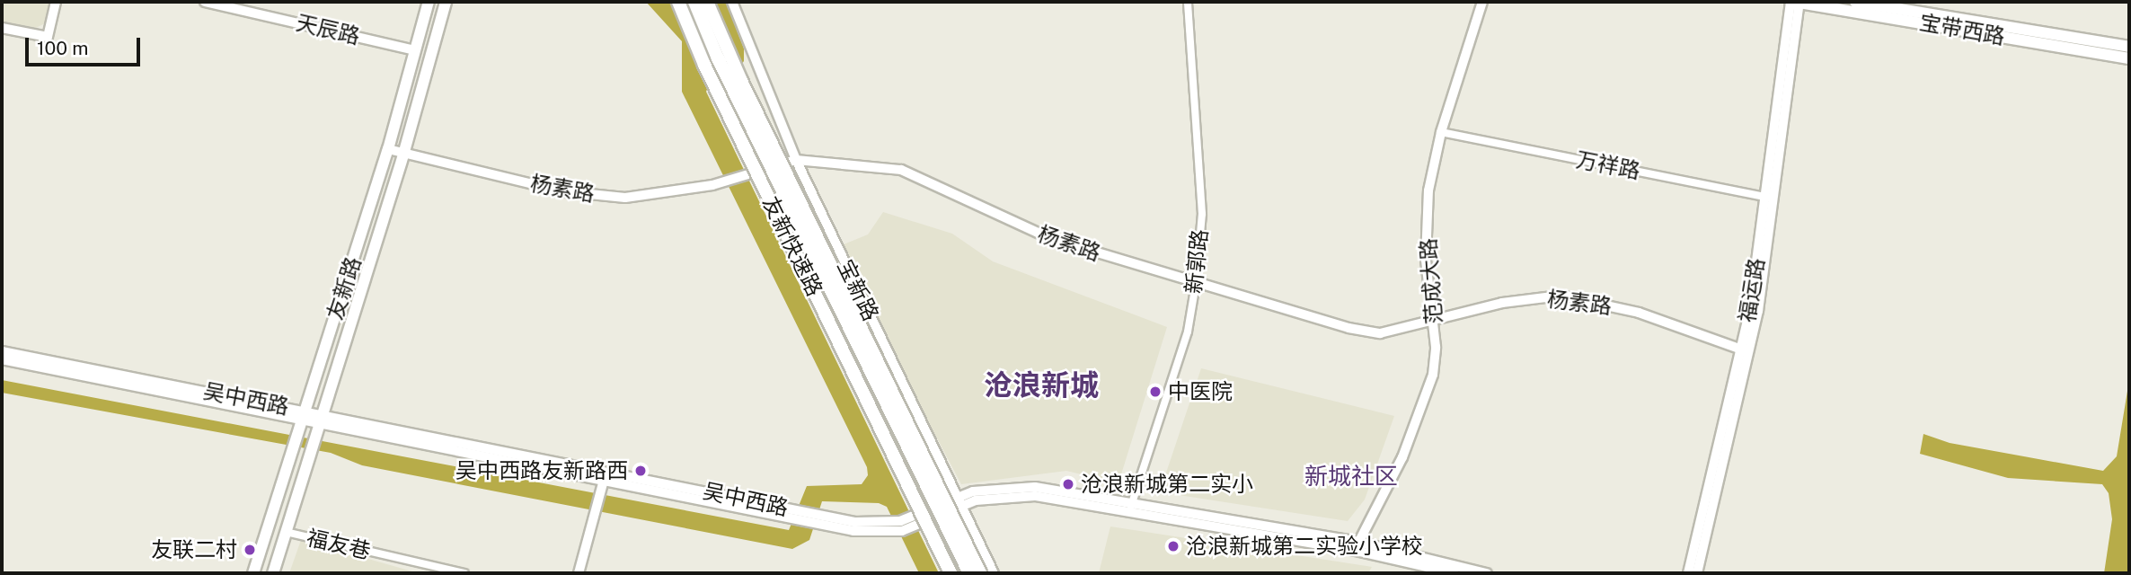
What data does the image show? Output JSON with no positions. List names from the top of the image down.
{
  "streets": {
    "highway": ["友新快速路"],
    "main road": [
      "宝带西路",
      "友新路",
      "福运路",
      "吴中西路"
    ],
    "street": [
      "天辰路",
      "万祥路",
      "杨素路",
      "新郭路",
      "范成大路",
      "宝新路",
      "福友巷"
    ]
  },
  "crossings": [
    ["天辰路", "友新路"],
    ["宝带西路", "福运路"],
    ["万祥路", "范成大路"],
    ["万祥路", "福运路"],
    ["杨素路", "新郭路"],
    ["杨素路", "范成大路"],
    ["杨素路", "友新路"],
    ["杨素路", "宝新路"],
    ["杨素路", "福运路"],
    ["新郭路", "吴中西路"],
    ["范成大路", "吴中西路"],
    ["友新路", "吴中西路"],
    ["友新路", "福友巷"],
    ["宝新路", "吴中西路"]
  ],
  "districts": ["沧浪新城", "新城社区"],
  "places": [
    "中医院",
    "吴中西路友新路西",
    "沧浪新城第二实小",
    "沧浪新城第二实验小学校",
    "友联二村"
  ],
  "scale_bar": "100 m"
}
